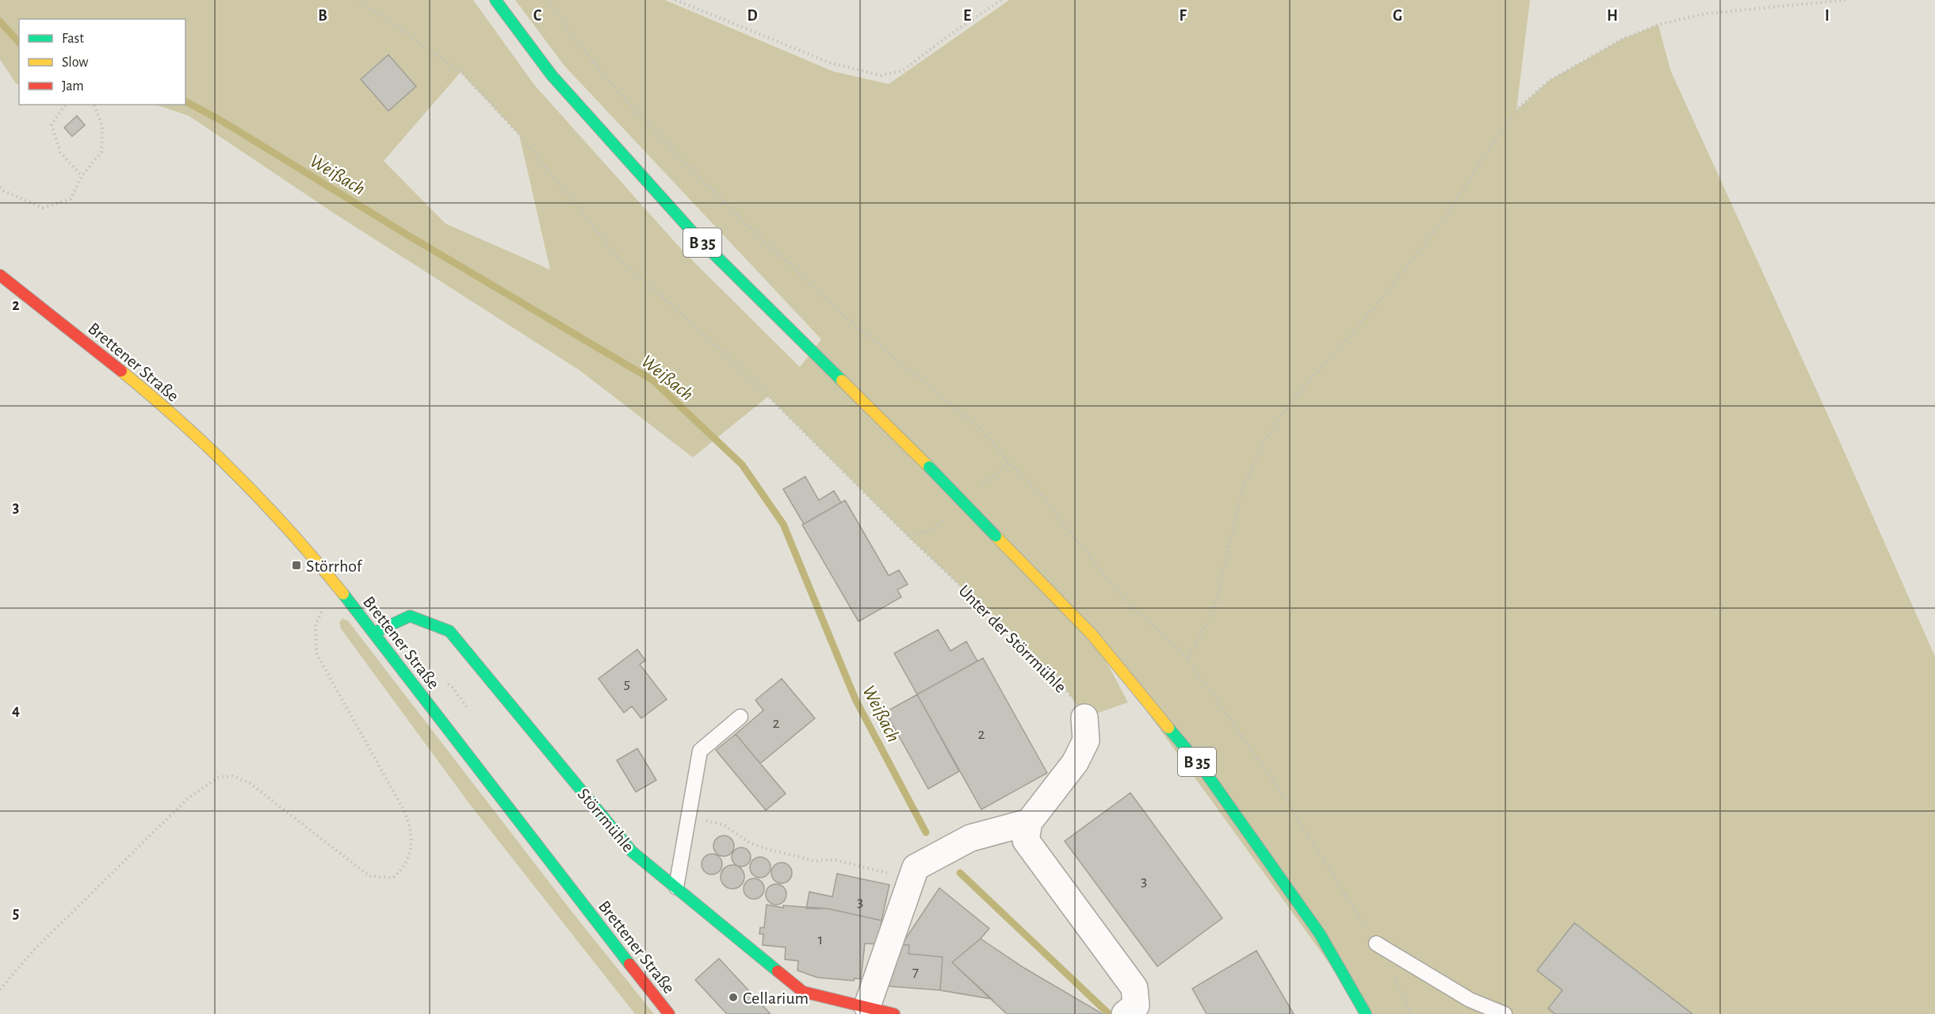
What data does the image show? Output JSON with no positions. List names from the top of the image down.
{
  "streets": {
    "street": ["B 35", "Brettener Straße", "Störrmühle"],
    "path": ["Unter der Störrmühle"]
  },
  "crossings": [
    ["Brettener Straße", "Störrmühle"]
  ],
  "water": ["Weißach"],
  "places": {
    "transit": ["Störrhof"],
    "other": ["Cellarium"]
  },
  "house_numbers": [
    "5",
    "2",
    "2",
    "3",
    "3",
    "1",
    "7"
  ],
  "legend": ["Fast", "Slow", "Jam"],
  "grid": {
    "columns": [
      "B",
      "C",
      "D",
      "E",
      "F",
      "G",
      "H",
      "I"
    ],
    "rows": [
      "2",
      "3",
      "4",
      "5"
    ]
  }
}
